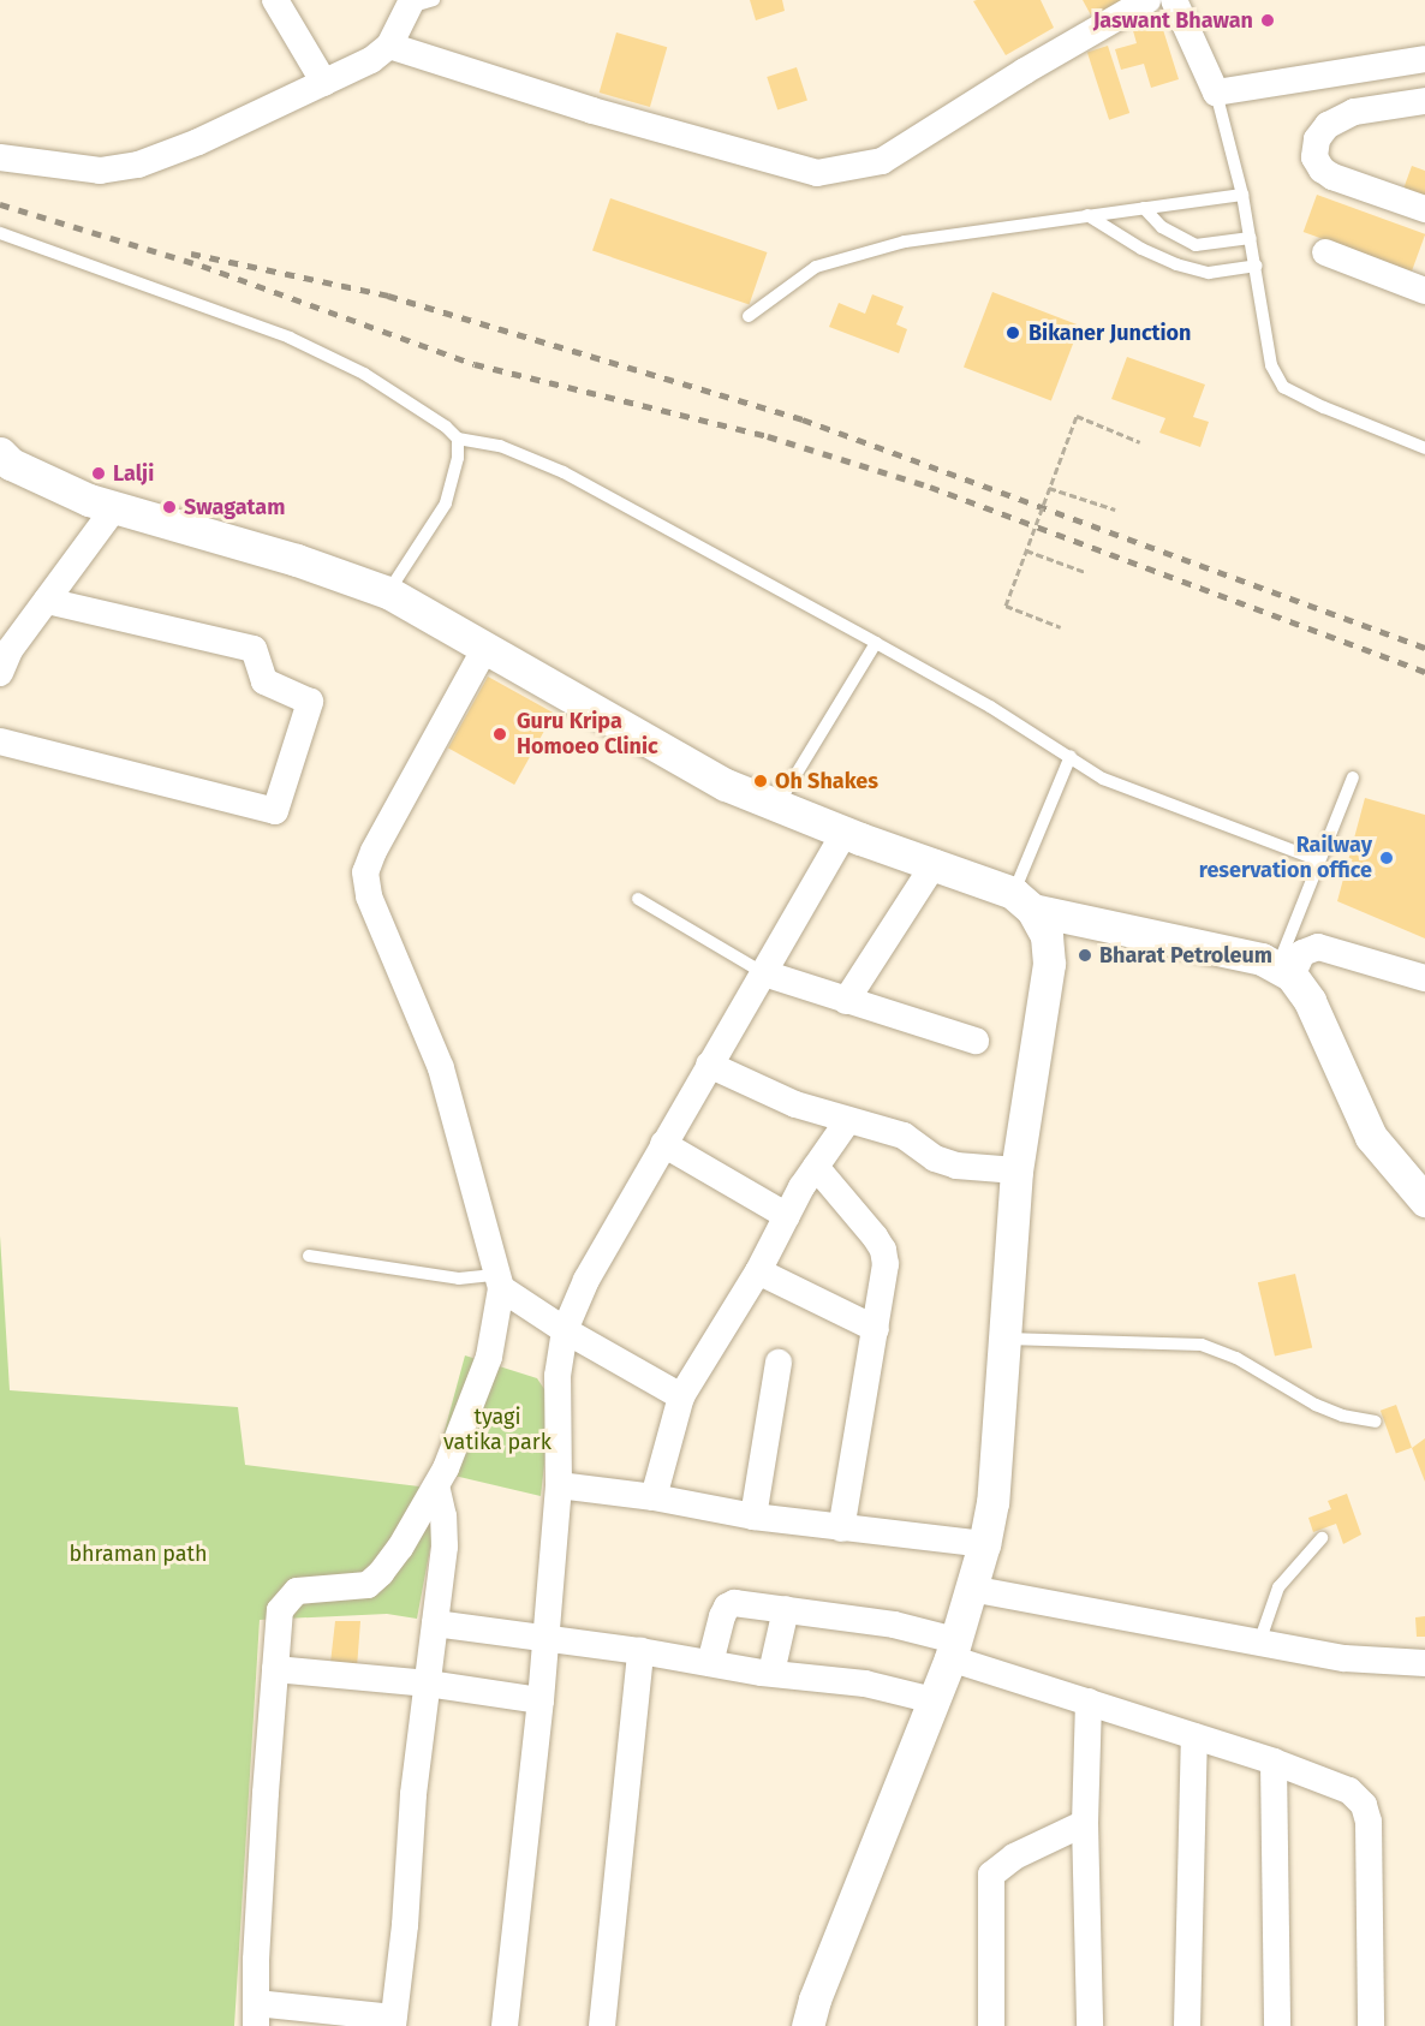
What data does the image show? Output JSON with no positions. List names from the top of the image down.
{
  "parks": ["tyagi vatika park", "bhraman path"],
  "places": [
    "Jaswant Bhawan",
    "Bikaner Junction",
    "Lalji",
    "Swagatam",
    "Guru Kripa Homoeo Clinic",
    "Oh Shakes",
    "Railway reservation office",
    "Bharat Petroleum"
  ]
}
